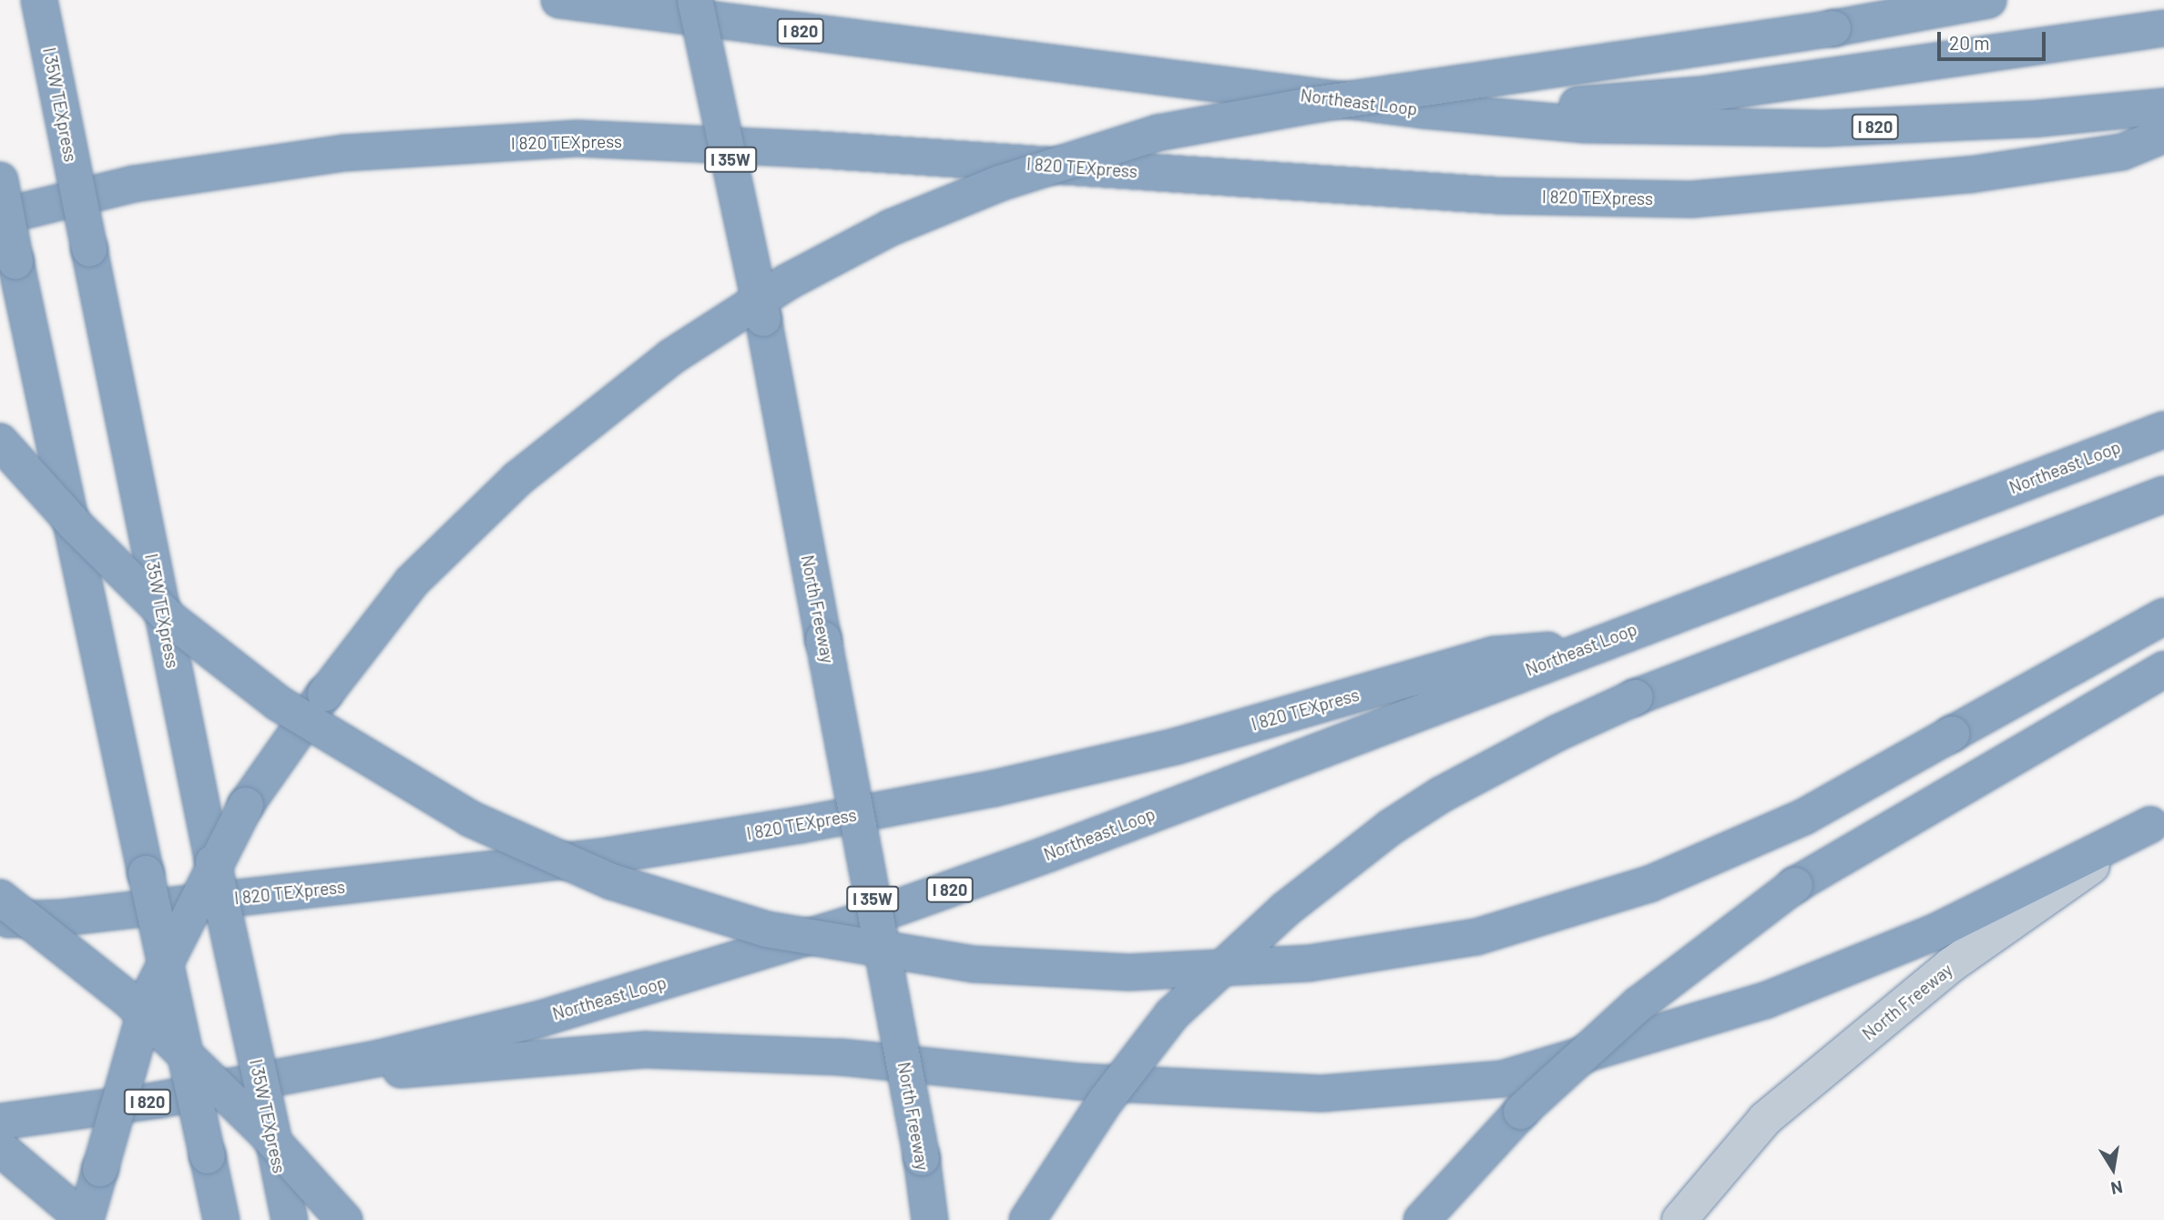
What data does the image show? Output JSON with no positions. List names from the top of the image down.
{
  "streets": {
    "highway": [
      "I 820",
      "Northeast Loop",
      "I 35W TEXpress",
      "I 820 TEXpress",
      "I 35W",
      "North Freeway"
    ]
  },
  "crossings": [
    ["Northeast Loop", "I 820 TEXpress"]
  ],
  "scale_bar": "20 m",
  "north": "bottom"
}
